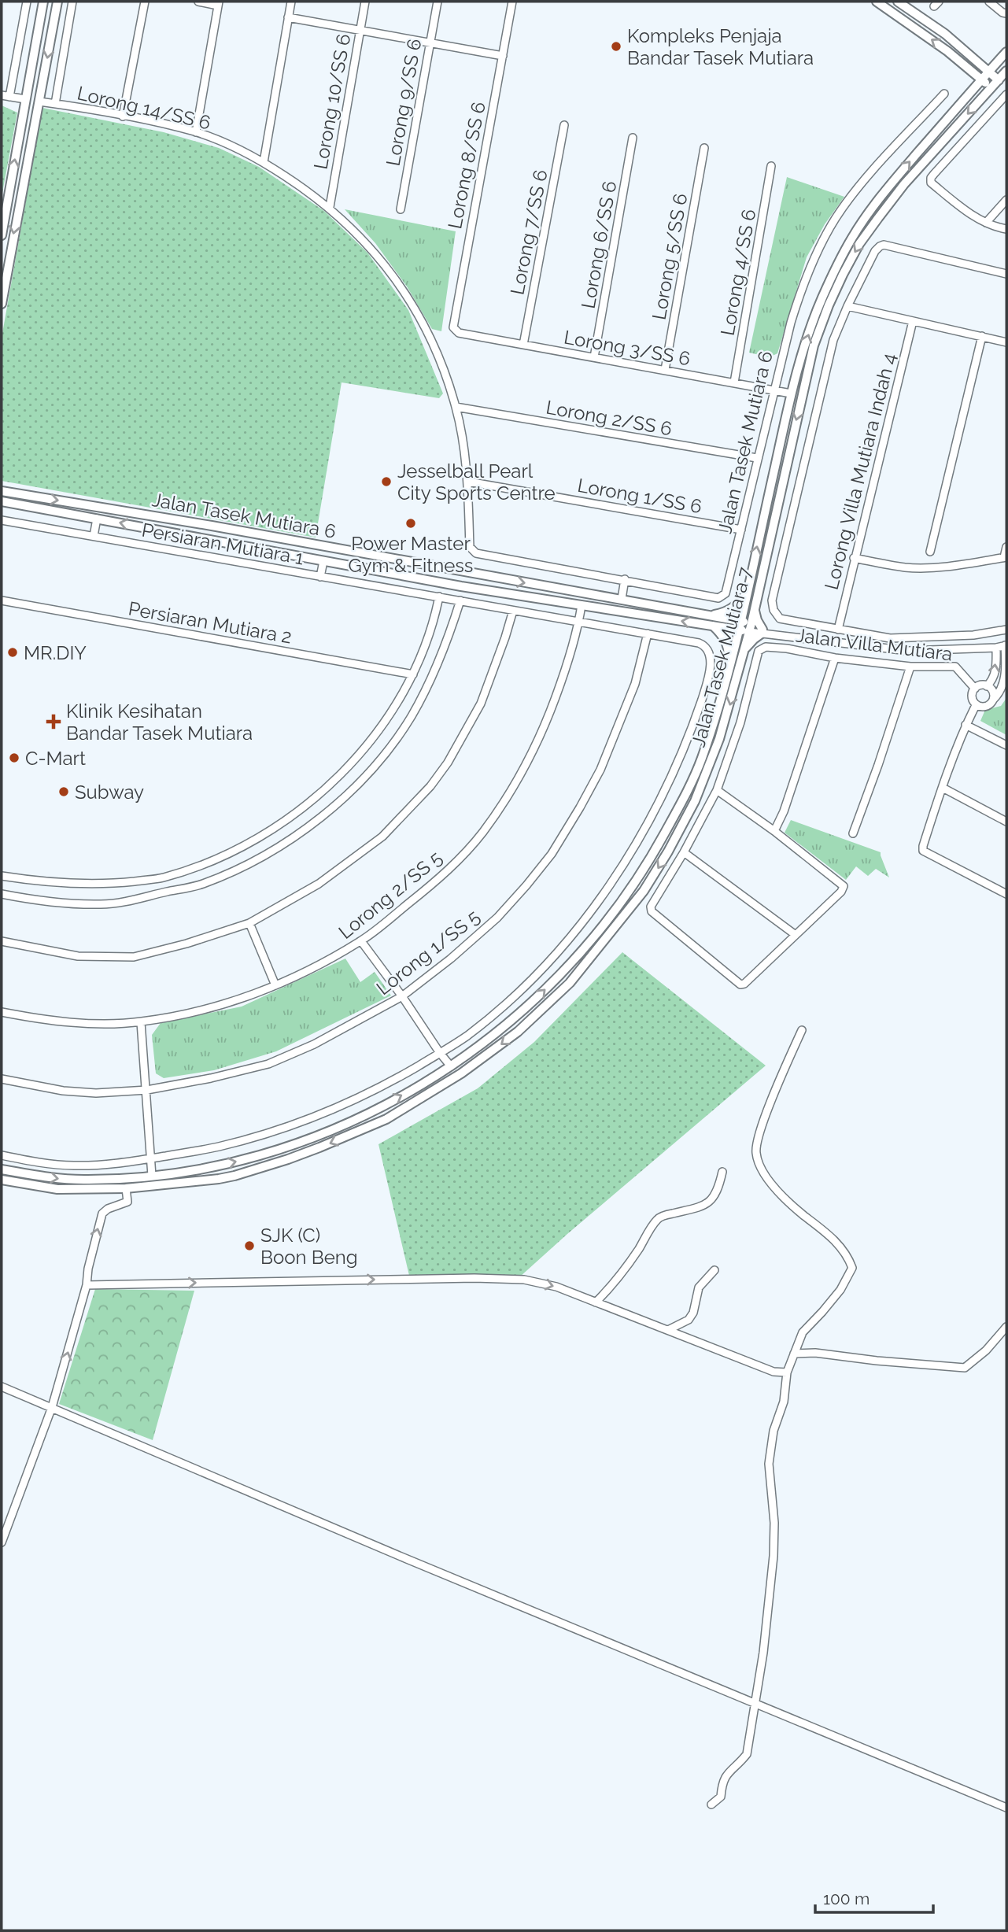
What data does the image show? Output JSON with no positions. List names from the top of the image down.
{
  "streets": {
    "street": [
      "Lorong 10/SS 6",
      "Lorong 9/SS 6",
      "Lorong 14/SS 6",
      "Lorong 8/SS 6",
      "Lorong 7/SS 6",
      "Lorong 6/SS 6",
      "Lorong 5/SS 6",
      "Lorong 4/SS 6",
      "Lorong 3/SS 6",
      "Lorong 2/SS 6",
      "Jalan Tasek Mutiara 6",
      "Lorong Villa Mutiara Indah 4",
      "Lorong 1/SS 6",
      "Persiaran Mutiara 1",
      "Persiaran Mutiara 2",
      "Jalan Villa Mutiara",
      "Jalan Tasek Mutiara 7",
      "Lorong 2/SS 5",
      "Lorong 1/SS 5"
    ]
  },
  "crossings": [
    ["Lorong 10/SS 6", "Lorong 14/SS 6"],
    ["Lorong 14/SS 6", "Lorong 2/SS 6"],
    ["Lorong 14/SS 6", "Jalan Tasek Mutiara 6"],
    ["Lorong 14/SS 6", "Lorong 1/SS 6"],
    ["Lorong 8/SS 6", "Lorong 3/SS 6"],
    ["Lorong 7/SS 6", "Lorong 3/SS 6"],
    ["Lorong 6/SS 6", "Lorong 3/SS 6"],
    ["Lorong 5/SS 6", "Lorong 3/SS 6"],
    ["Lorong 4/SS 6", "Lorong 3/SS 6"],
    ["Lorong 3/SS 6", "Jalan Tasek Mutiara 6"],
    ["Lorong 2/SS 6", "Jalan Tasek Mutiara 6"],
    ["Jalan Tasek Mutiara 6", "Lorong 1/SS 6"],
    ["Jalan Tasek Mutiara 6", "Jalan Tasek Mutiara 7"],
    ["Jalan Tasek Mutiara 6", "Lorong 2/SS 5"],
    ["Persiaran Mutiara 1", "Jalan Tasek Mutiara 7"],
    ["Jalan Tasek Mutiara 7", "Lorong 2/SS 5"],
    ["Jalan Tasek Mutiara 7", "Lorong 1/SS 5"]
  ],
  "places": {
    "other": [
      "Kompleks Penjaja Bandar Tasek Mutiara",
      "Jesselball Pearl City Sports Centre",
      "Power Master Gym & Fitness",
      "MR.DIY",
      "C-Mart",
      "Subway",
      "SJK (C) Boon Beng"
    ],
    "health": ["Klinik Kesihatan Bandar Tasek Mutiara"]
  },
  "scale_bar": "100 m"
}
